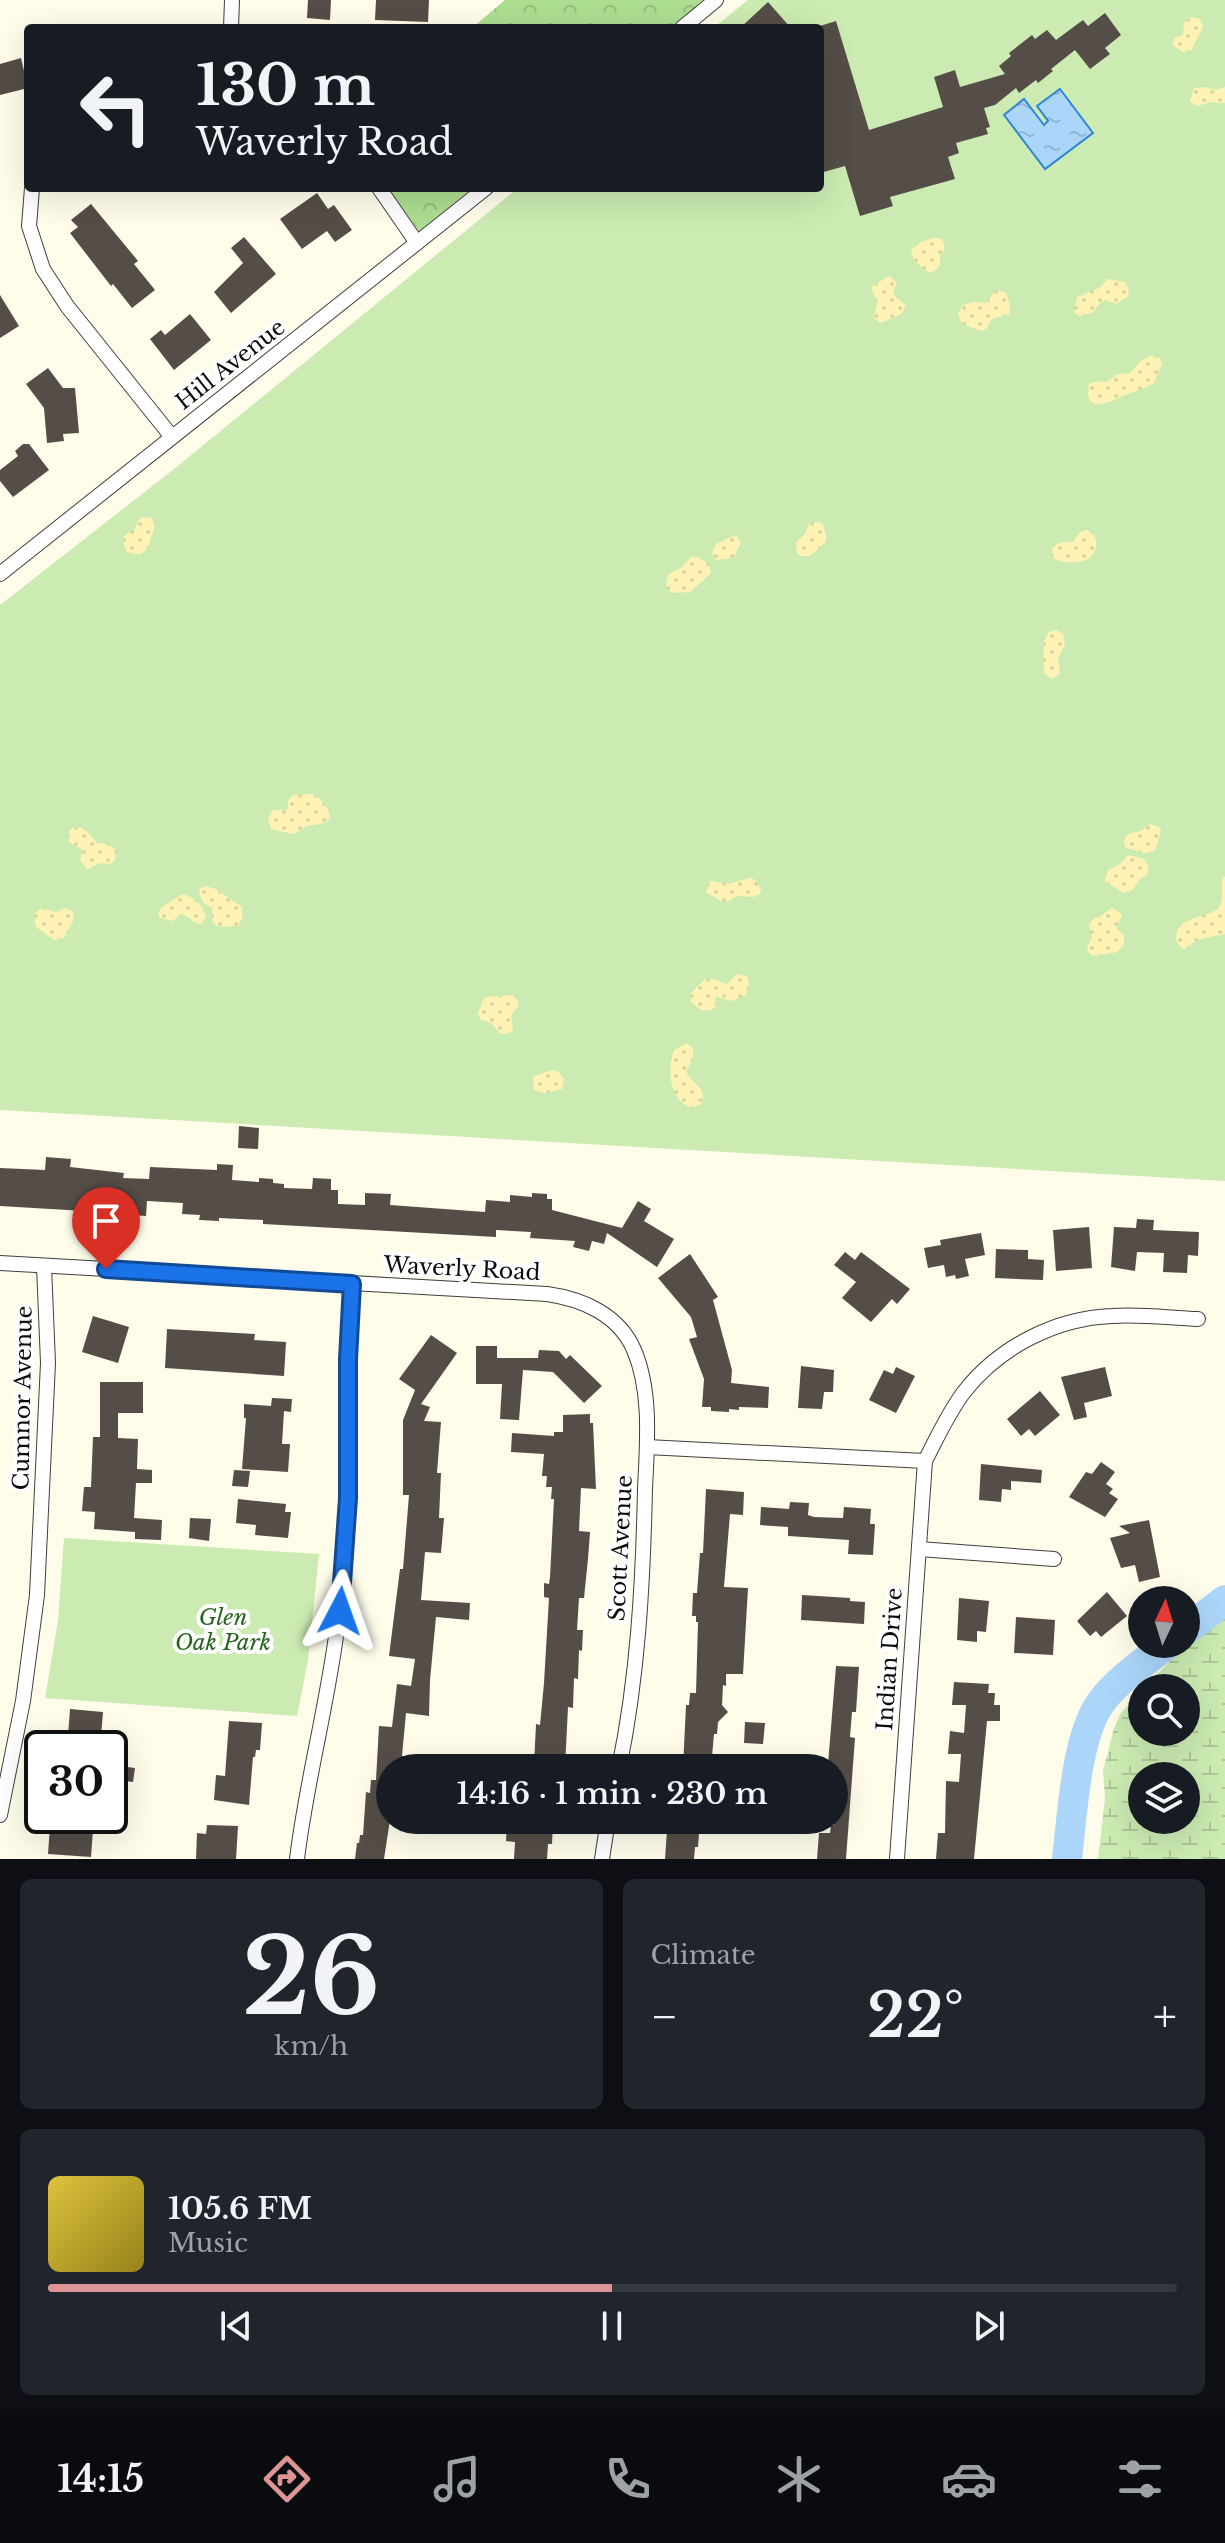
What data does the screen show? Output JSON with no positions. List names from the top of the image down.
{
  "streets": {
    "street": [
      "Hill Avenue",
      "Waverly Road",
      "Cumnor Avenue",
      "Scott Avenue",
      "Indian Drive"
    ]
  },
  "crossings": [
    ["Waverly Road", "Cumnor Avenue"],
    ["Waverly Road", "Scott Avenue"]
  ],
  "parks": ["Glen Oak Park"],
  "north": "top",
  "page": {
    "turn": ["130 m", "Waverly Road"],
    "limit": "30",
    "trip": "14:16 · 1 min · 230 m",
    "tile": [
      ["26", "km/h"],
      "Climate"
    ],
    "heat": ["−", "22°", "+"],
    "song": ["105.6 FM", "Music"],
    "tabs": "14:15"
  }
}
